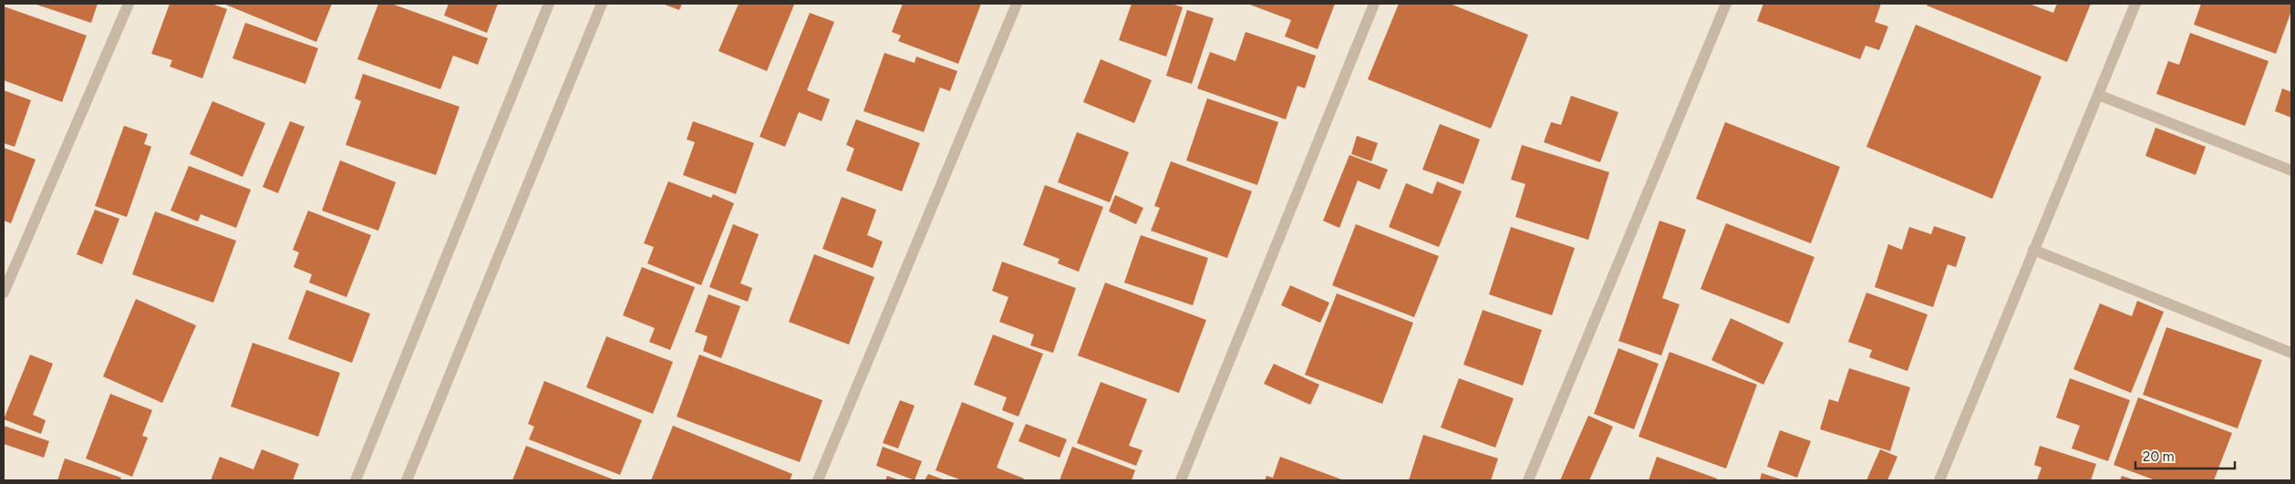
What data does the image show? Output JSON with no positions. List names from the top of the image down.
{
  "scale_bar": "20 m"
}
